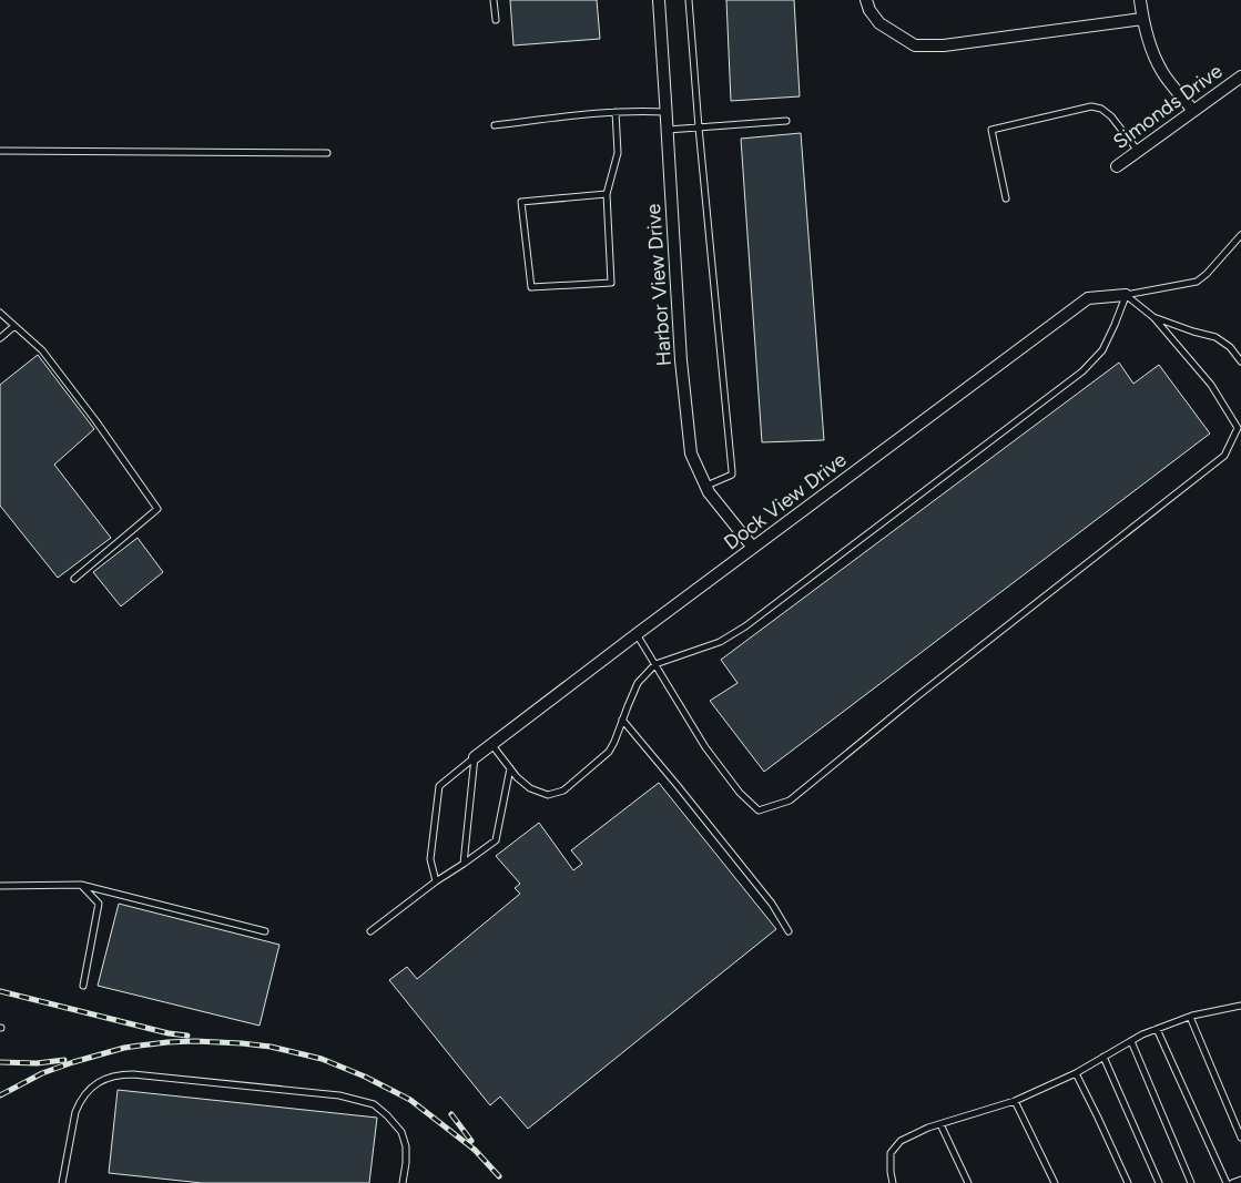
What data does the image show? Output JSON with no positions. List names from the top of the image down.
{
  "streets": {
    "street": ["Simonds Drive", "Harbor View Drive", "Dock View Drive"]
  },
  "crossings": [
    ["Harbor View Drive", "Dock View Drive"]
  ]
}
